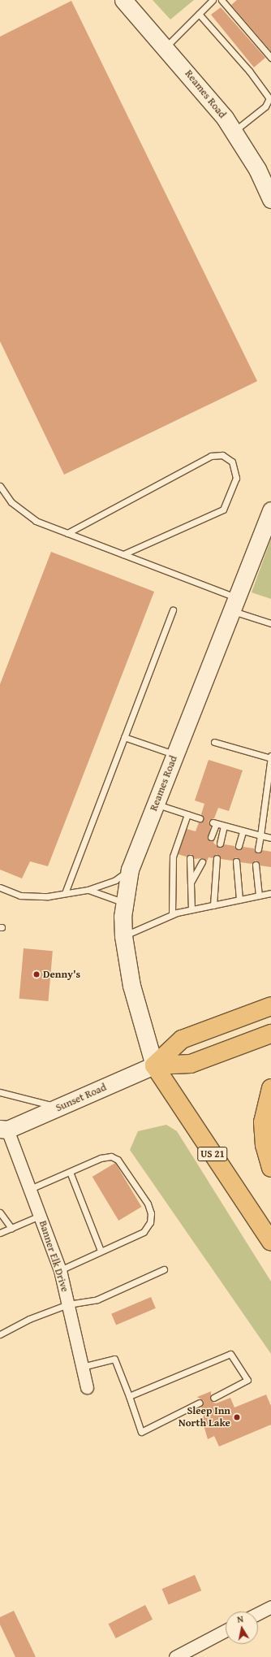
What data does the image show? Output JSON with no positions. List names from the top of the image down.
{
  "streets": {
    "main road": ["Reames Road", "Sunset Road", "US 21"],
    "street": ["Banner Elk Drive"]
  },
  "crossings": [
    ["Reames Road", "Sunset Road"],
    ["Reames Road", "US 21"],
    ["Sunset Road", "US 21"],
    ["Sunset Road", "Banner Elk Drive"]
  ],
  "places": ["Denny's", "Sleep Inn North Lake"],
  "north": "top"
}
